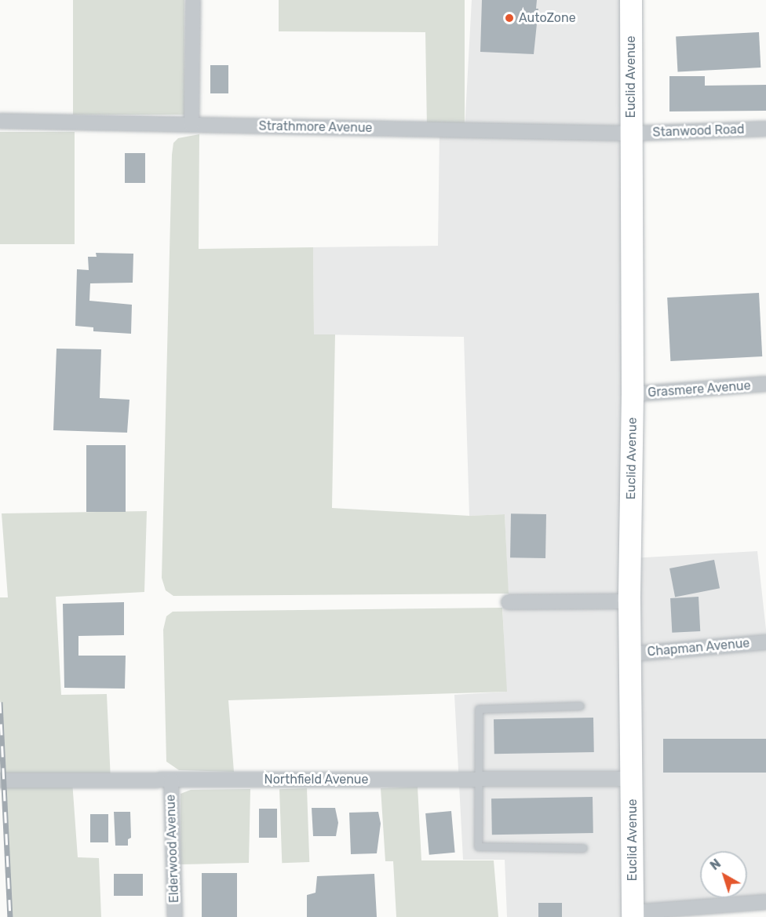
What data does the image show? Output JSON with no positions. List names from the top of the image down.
{
  "streets": {
    "main road": ["Euclid Avenue"],
    "street": [
      "Strathmore Avenue",
      "Stanwood Road",
      "Grasmere Avenue",
      "Chapman Avenue",
      "Northfield Avenue",
      "Elderwood Avenue"
    ]
  },
  "crossings": [
    ["Euclid Avenue", "Strathmore Avenue"],
    ["Euclid Avenue", "Stanwood Road"],
    ["Euclid Avenue", "Grasmere Avenue"],
    ["Euclid Avenue", "Chapman Avenue"],
    ["Euclid Avenue", "Northfield Avenue"],
    ["Strathmore Avenue", "Stanwood Road"],
    ["Northfield Avenue", "Elderwood Avenue"]
  ],
  "places": ["AutoZone"],
  "north": "top left"
}
